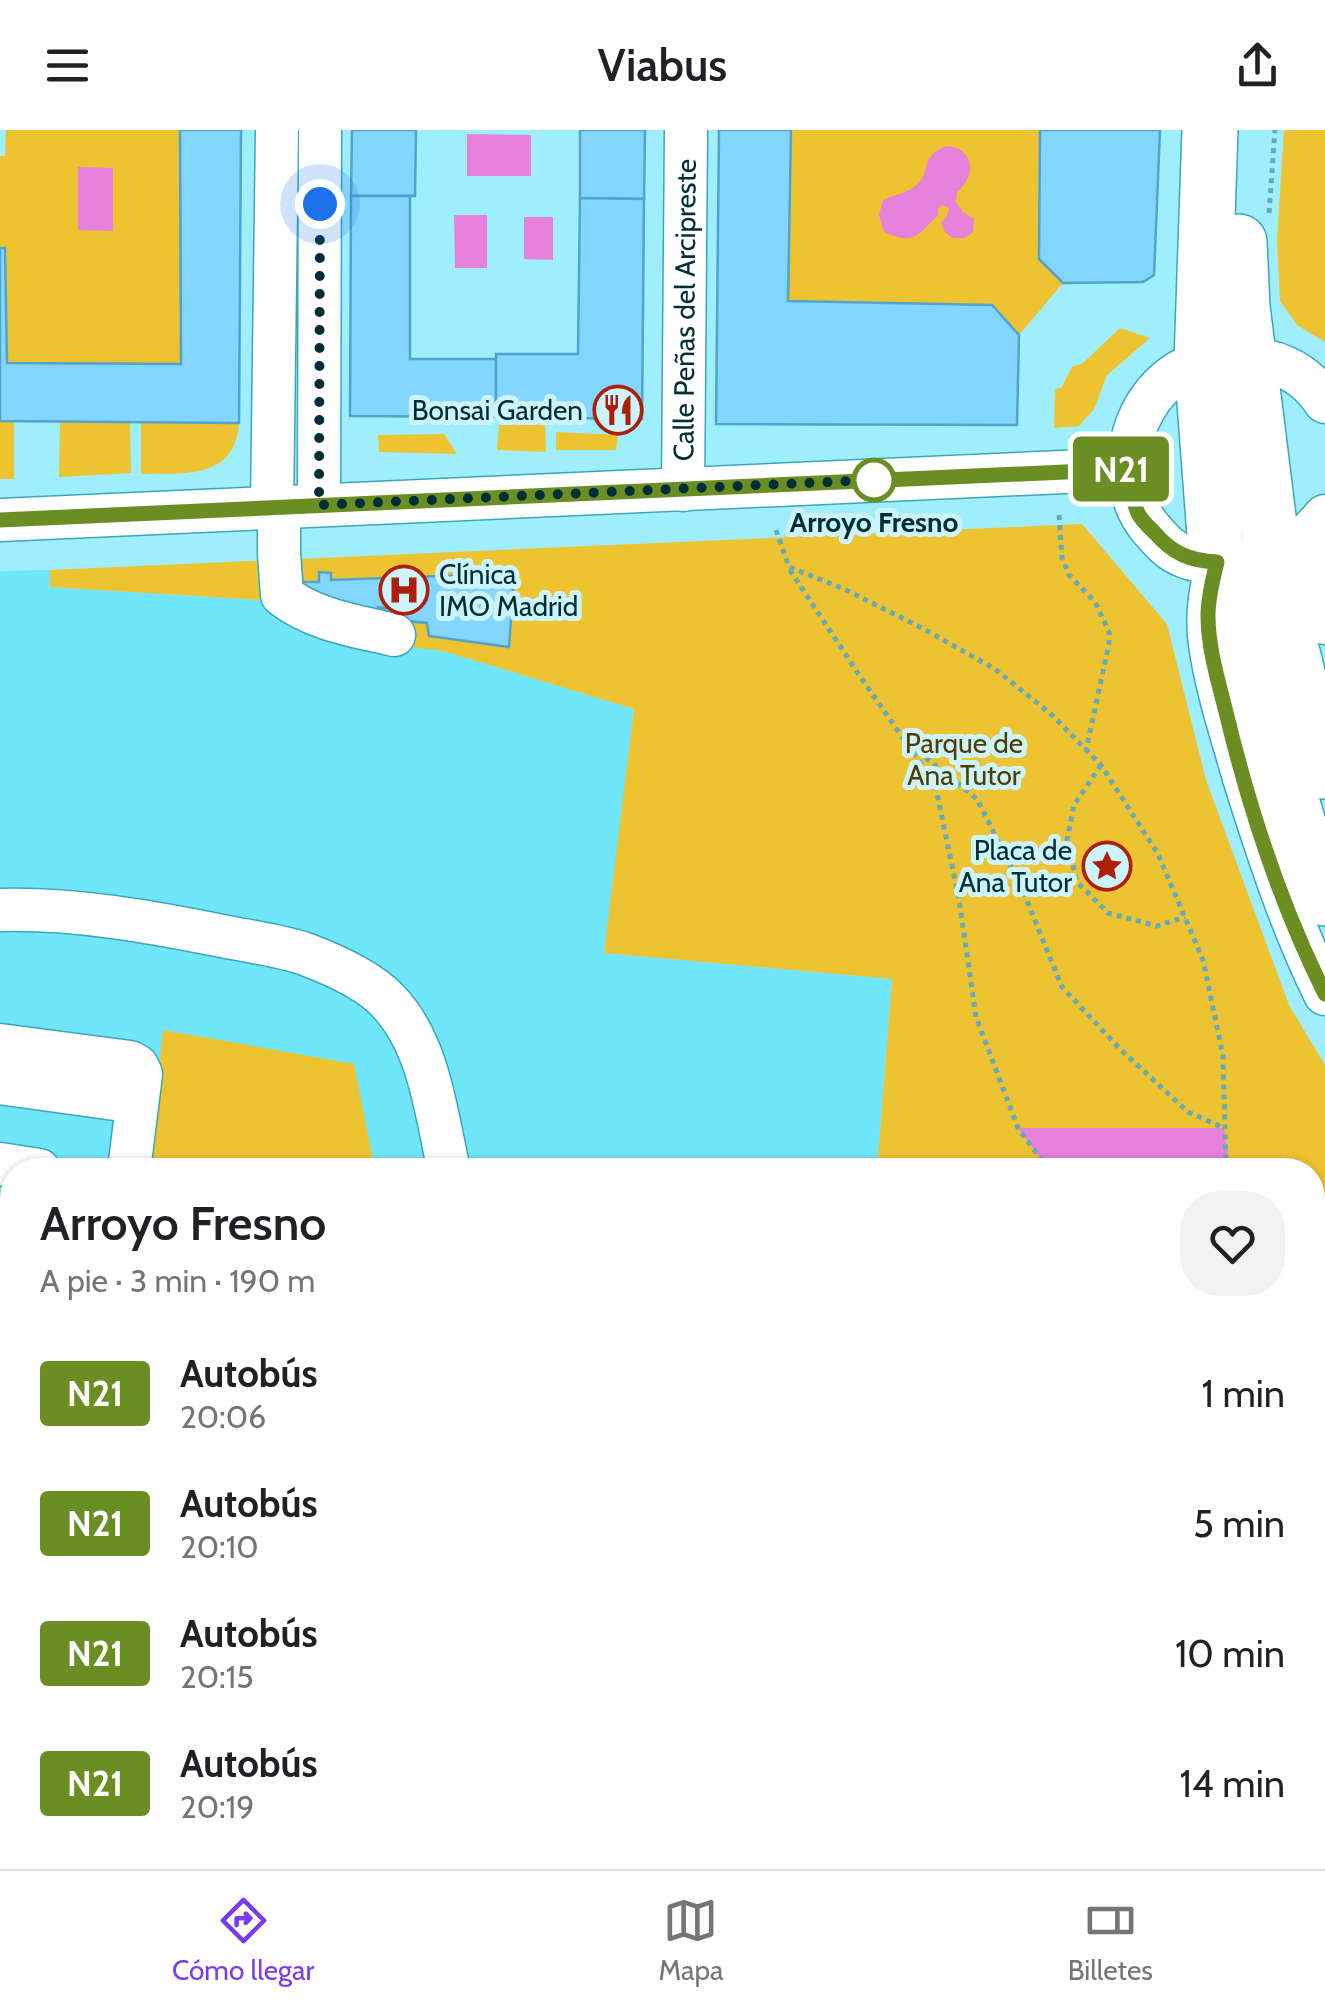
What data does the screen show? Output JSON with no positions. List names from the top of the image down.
{
  "streets": {
    "street": ["Calle Peñas del Arcipreste"]
  },
  "parks": ["Parque de Ana Tutor"],
  "places": {
    "restaurant": ["Bonsai Garden"],
    "other": ["Arroyo Fresno"],
    "hospital": ["Clínica IMO Madrid"],
    "place": ["Placa de Ana Tutor"]
  },
  "lines": ["bus line N21"],
  "page": {
    "header": "Viabus",
    "on_map": "N21",
    "heading": ["Arroyo Fresno", "A pie · 3 min · 190 m"],
    "list": [
      {
        "mark": "N21",
        "name": "Autobús",
        "note": "20:06",
        "value": "1 min"
      },
      {
        "mark": "N21",
        "name": "Autobús",
        "note": "20:10",
        "value": "5 min"
      },
      {
        "mark": "N21",
        "name": "Autobús",
        "note": "20:15",
        "value": "10 min"
      },
      {
        "mark": "N21",
        "name": "Autobús",
        "note": "20:19",
        "value": "14 min"
      }
    ],
    "tabs": ["Cómo llegar", "Mapa", "Billetes"]
  }
}
